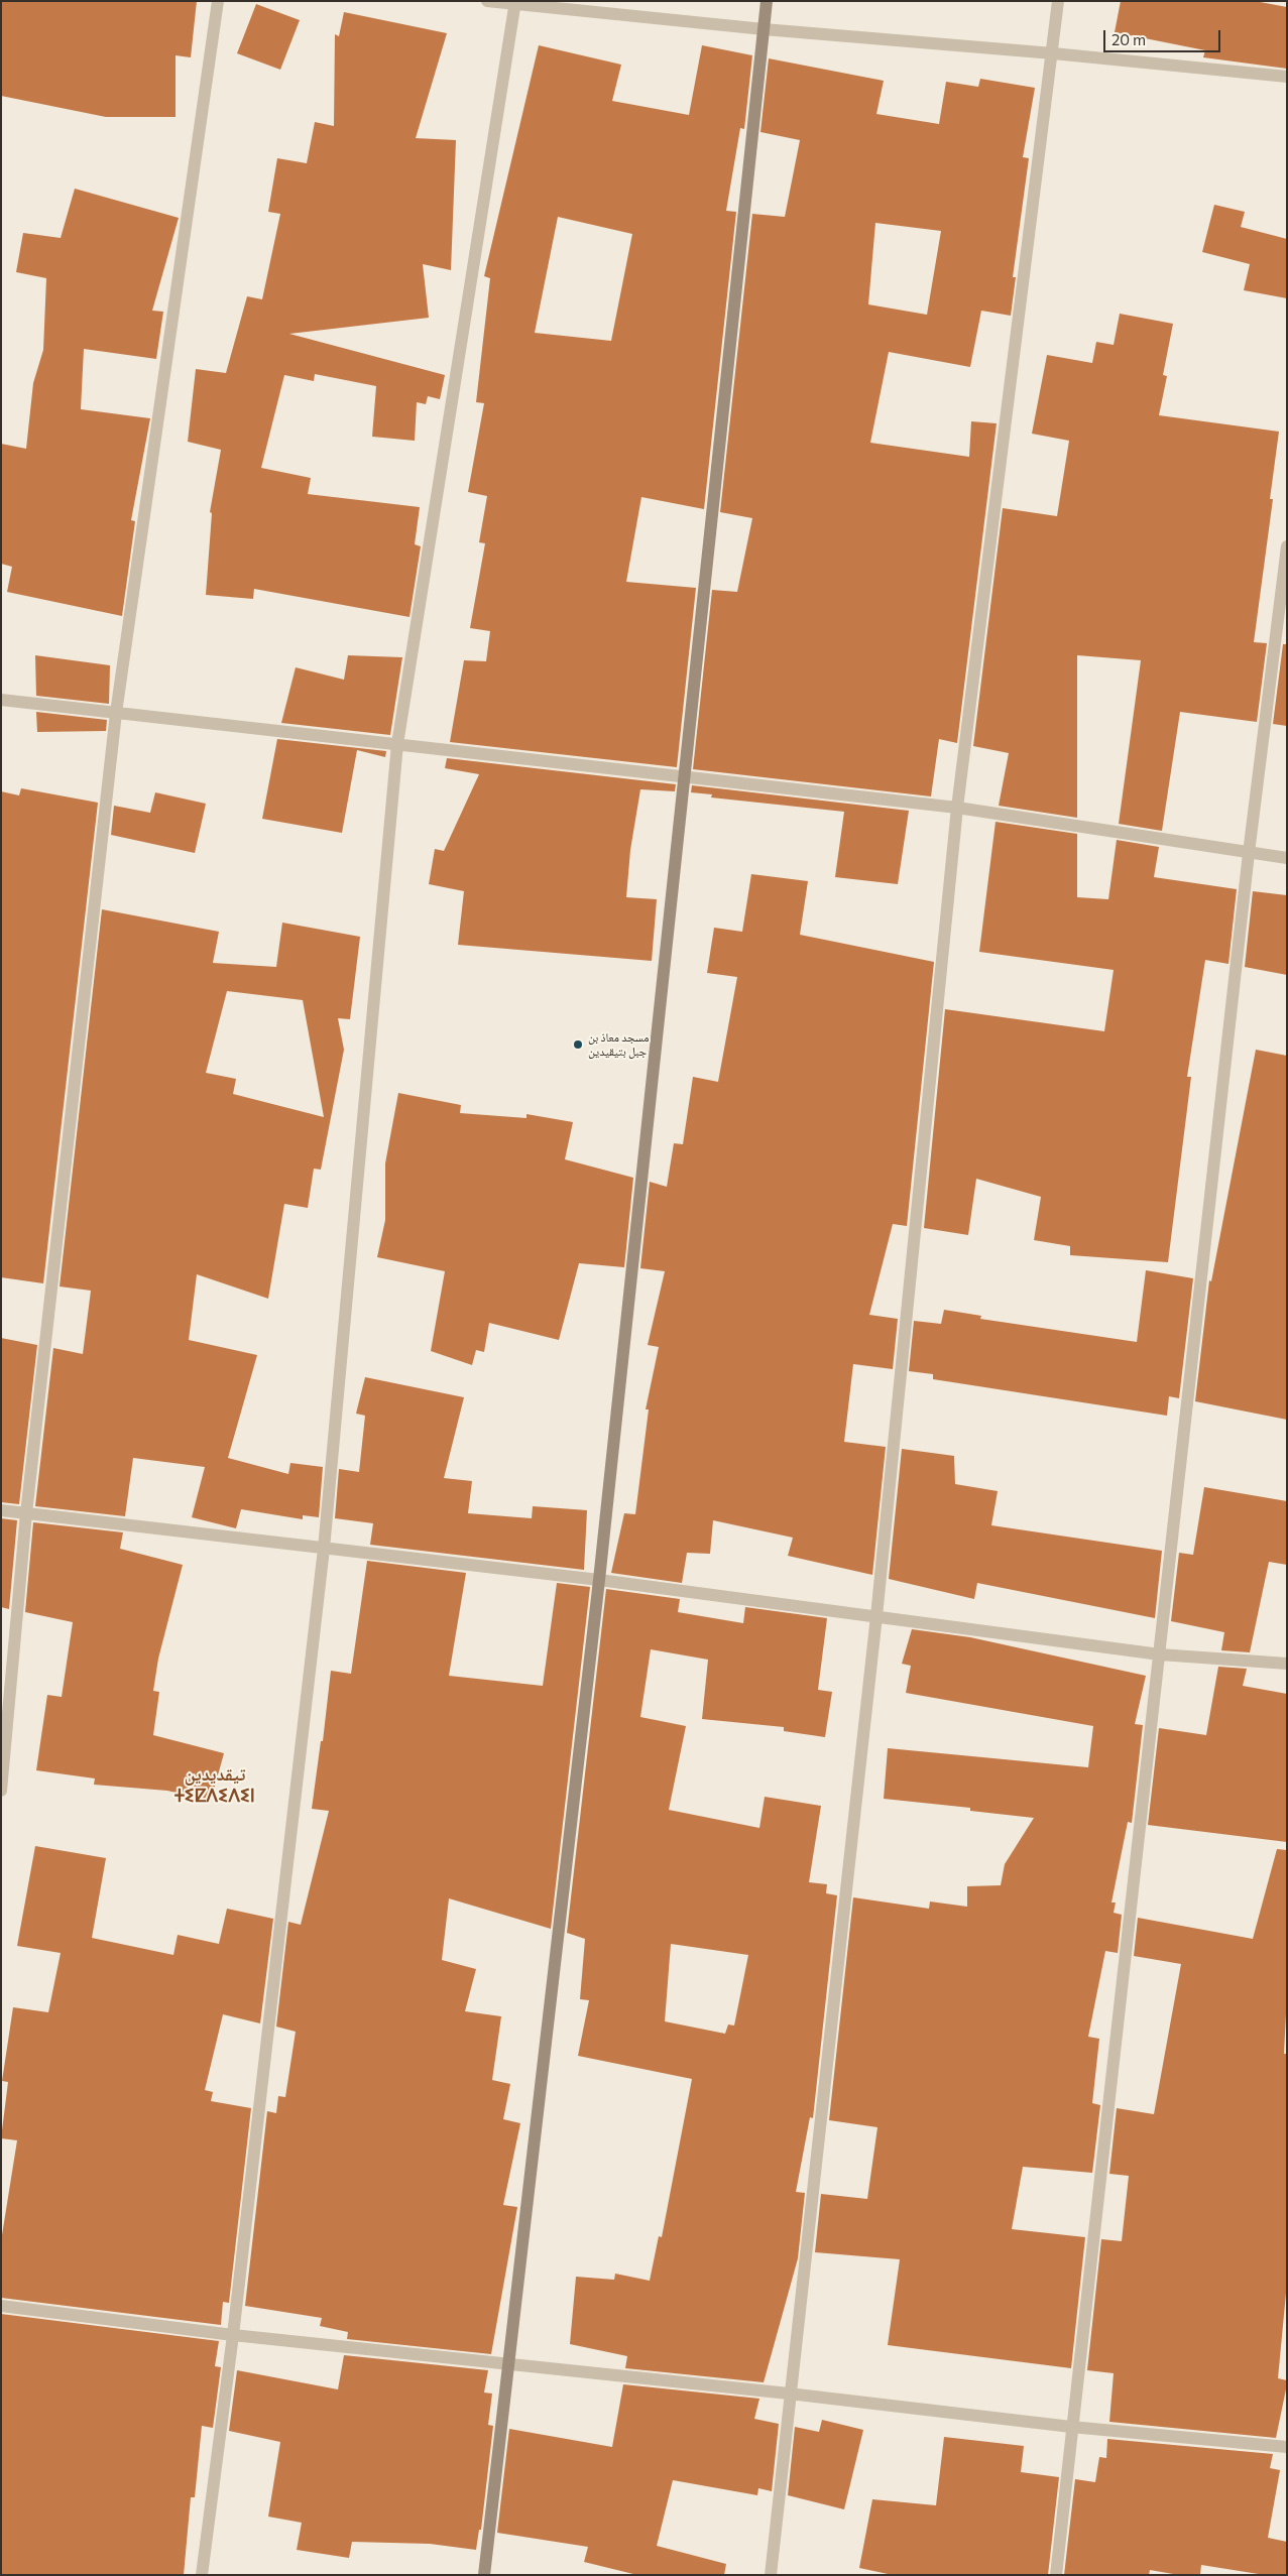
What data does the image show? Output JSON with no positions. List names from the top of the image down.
{
  "districts": ["تيقديدين ⵜⵉⵇⴷⵉⴷⵉⵏ"],
  "places": ["مسجد معاذ بن جبل بتيقيدين"],
  "scale_bar": "20 m"
}
